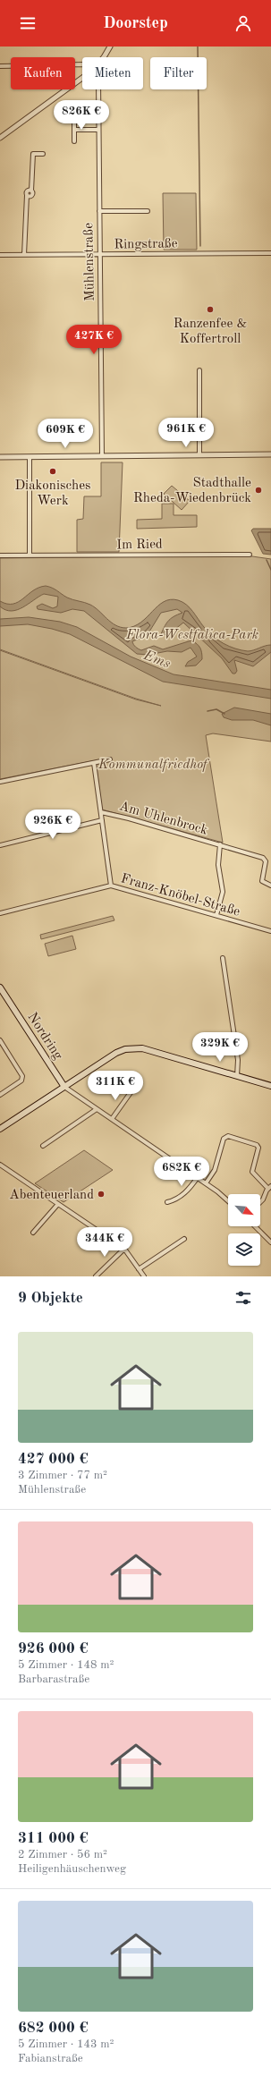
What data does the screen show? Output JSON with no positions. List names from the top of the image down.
{
  "streets": {
    "main road": ["Nordring"],
    "street": [
      "Ringstraße",
      "Mühlenstraße",
      "Im Ried",
      "Am Uhlenbrock",
      "Franz-Knöbel-Straße"
    ]
  },
  "crossings": [
    ["Ringstraße", "Mühlenstraße"],
    ["Am Uhlenbrock", "Franz-Knöbel-Straße"]
  ],
  "water": ["Ems"],
  "parks": ["Flora-Westfalica-Park", "Kommunalfriedhof"],
  "places": [
    "Ranzenfee & Koffertroll",
    "Diakonisches Werk",
    "Stadthalle Rheda-Wiedenbrück",
    "Abenteuerland"
  ],
  "north": "bottom right",
  "page": {
    "header": "Doorstep",
    "chip": ["Kaufen", "Mieten", "Filter"],
    "price": [
      "826K €",
      "427K €",
      "961K €",
      "609K €",
      "926K €",
      "329K €",
      "311K €",
      "682K €",
      "344K €"
    ],
    "heading": "9 Objekte",
    "list": [
      {
        "name": "427 000 €",
        "note": "3 Zimmer · 77 m² · Mühlenstraße"
      },
      {
        "name": "926 000 €",
        "note": "5 Zimmer · 148 m² · Barbarastraße"
      },
      {
        "name": "311 000 €",
        "note": "2 Zimmer · 56 m² · Heiligenhäuschenweg"
      },
      {
        "name": "682 000 €",
        "note": "5 Zimmer · 143 m² · Fabianstraße"
      }
    ]
  }
}
